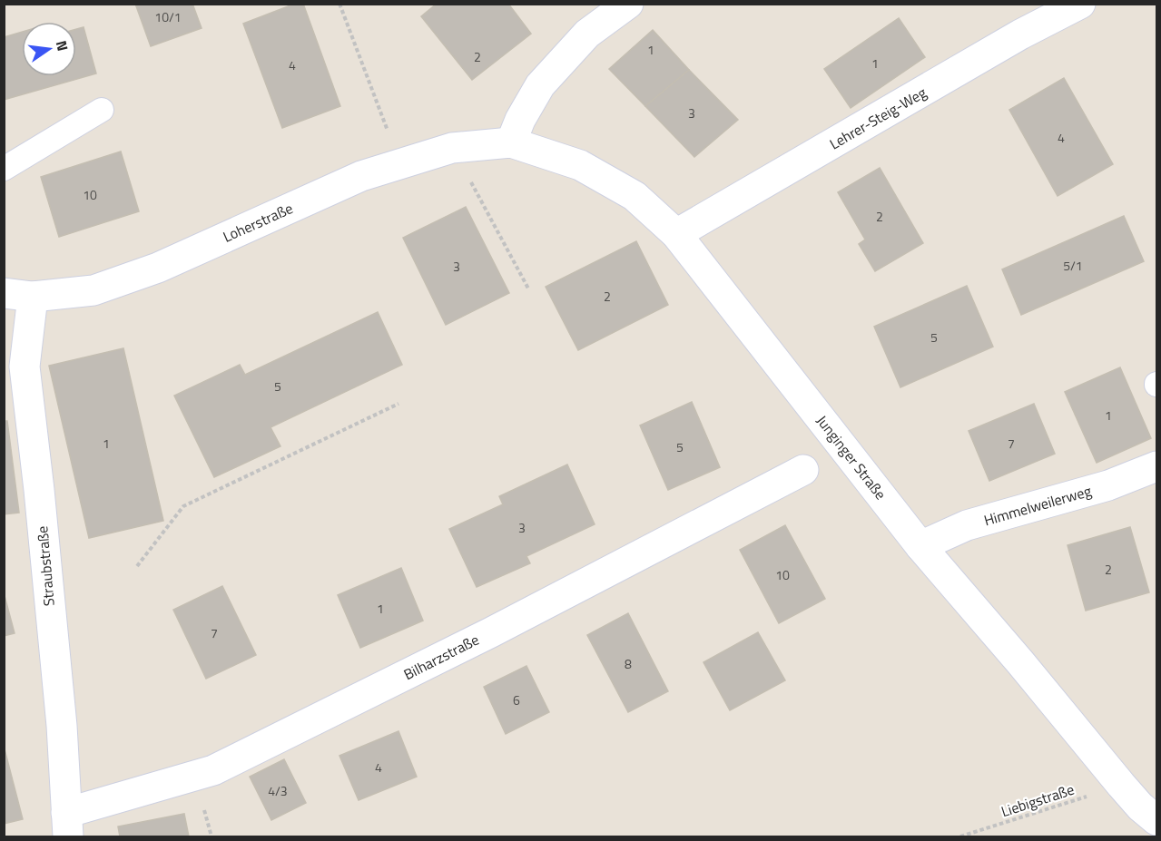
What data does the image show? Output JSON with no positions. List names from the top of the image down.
{
  "streets": {
    "street": [
      "Lehrer-Steig-Weg",
      "Loherstraße",
      "Junginger Straße",
      "Himmelweilerweg",
      "Straubstraße",
      "Bilharzstraße"
    ],
    "path": ["Liebigstraße"]
  },
  "crossings": [
    ["Lehrer-Steig-Weg", "Junginger Straße"],
    ["Loherstraße", "Junginger Straße"],
    ["Loherstraße", "Straubstraße"],
    ["Junginger Straße", "Himmelweilerweg"],
    ["Junginger Straße", "Liebigstraße"],
    ["Straubstraße", "Bilharzstraße"]
  ],
  "house_numbers": [
    "10/1",
    "1",
    "2",
    "1",
    "4",
    "3",
    "4",
    "10",
    "2",
    "5/1",
    "3",
    "2",
    "5",
    "5",
    "1",
    "1",
    "7",
    "5",
    "3",
    "2",
    "10",
    "1",
    "7",
    "8",
    "6",
    "4",
    "4/3"
  ],
  "north": "right"
}
